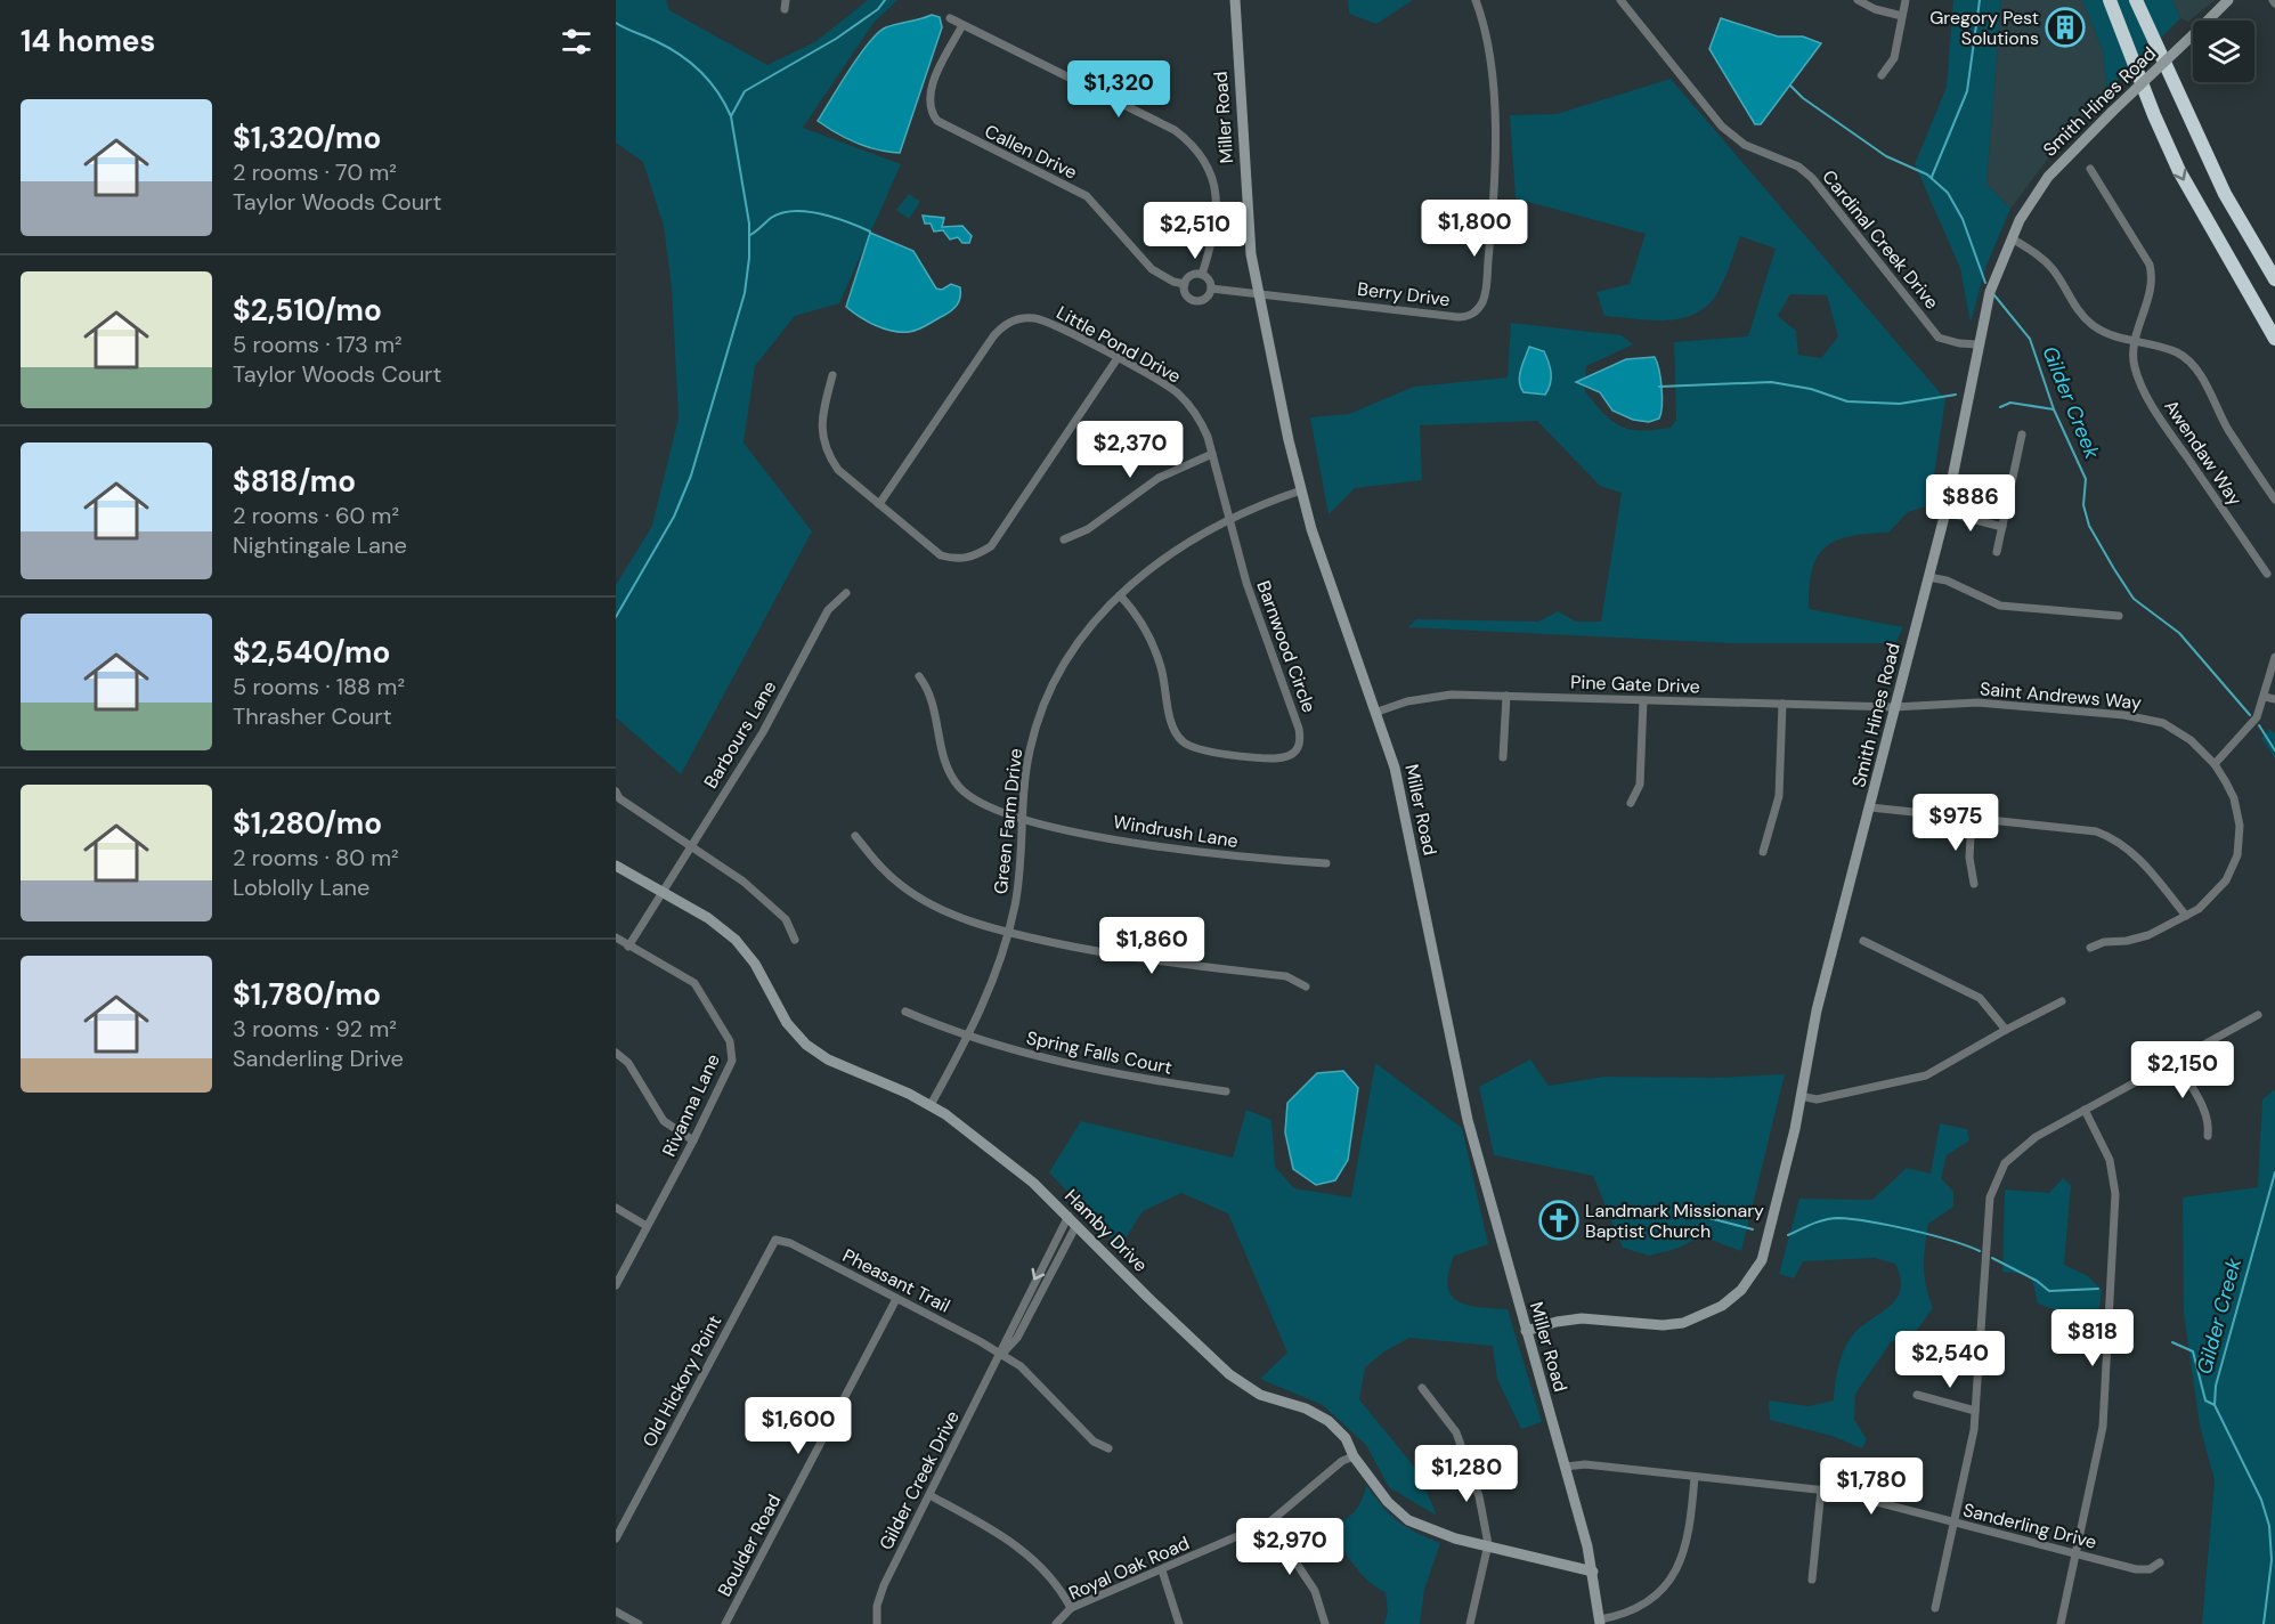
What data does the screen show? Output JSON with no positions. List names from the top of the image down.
{
  "streets": {
    "street": [
      "Smith Hines Road",
      "Miller Road",
      "Callen Drive",
      "Cardinal Creek Drive",
      "Berry Drive",
      "Little Pond Drive",
      "Awendaw Way",
      "Barnwood Circle",
      "Pine Gate Drive",
      "Saint Andrews Way",
      "Barbours Lane",
      "Green Farm Drive",
      "Windrush Lane",
      "Spring Falls Court",
      "Rivanna Lane",
      "Hamby Drive",
      "Pheasant Trail",
      "Old Hickory Point",
      "Gilder Creek Drive",
      "Sanderling Drive",
      "Boulder Road",
      "Royal Oak Road"
    ]
  },
  "crossings": [
    ["Smith Hines Road", "Miller Road"],
    ["Smith Hines Road", "Cardinal Creek Drive"],
    ["Smith Hines Road", "Pine Gate Drive"],
    ["Smith Hines Road", "Saint Andrews Way"],
    ["Miller Road", "Berry Drive"],
    ["Miller Road", "Pine Gate Drive"],
    ["Miller Road", "Green Farm Drive"],
    ["Miller Road", "Hamby Drive"],
    ["Miller Road", "Sanderling Drive"],
    ["Little Pond Drive", "Barnwood Circle"],
    ["Little Pond Drive", "Green Farm Drive"],
    ["Barnwood Circle", "Green Farm Drive"],
    ["Pine Gate Drive", "Saint Andrews Way"],
    ["Barbours Lane", "Rivanna Lane"],
    ["Barbours Lane", "Hamby Drive"],
    ["Green Farm Drive", "Windrush Lane"],
    ["Green Farm Drive", "Spring Falls Court"],
    ["Green Farm Drive", "Hamby Drive"],
    ["Hamby Drive", "Gilder Creek Drive"],
    ["Hamby Drive", "Royal Oak Road"],
    ["Pheasant Trail", "Old Hickory Point"],
    ["Pheasant Trail", "Gilder Creek Drive"],
    ["Pheasant Trail", "Boulder Road"]
  ],
  "water": ["Gilder Creek"],
  "places": {
    "building": ["Gregory Pest Solutions"],
    "church": ["Landmark Missionary Baptist Church"]
  },
  "page": {
    "heading": "14 homes",
    "price": [
      "$1,320",
      "$1,800",
      "$2,510",
      "$2,370",
      "$886",
      "$975",
      "$1,860",
      "$2,150",
      "$818",
      "$2,540",
      "$1,600",
      "$1,280",
      "$1,780",
      "$2,970"
    ],
    "list": [
      {
        "name": "$1,320/mo",
        "note": "2 rooms · 70 m² · Taylor Woods Court"
      },
      {
        "name": "$2,510/mo",
        "note": "5 rooms · 173 m² · Taylor Woods Court"
      },
      {
        "name": "$818/mo",
        "note": "2 rooms · 60 m² · Nightingale Lane"
      },
      {
        "name": "$2,540/mo",
        "note": "5 rooms · 188 m² · Thrasher Court"
      },
      {
        "name": "$1,280/mo",
        "note": "2 rooms · 80 m² · Loblolly Lane"
      },
      {
        "name": "$1,780/mo",
        "note": "3 rooms · 92 m² · Sanderling Drive"
      }
    ]
  }
}
